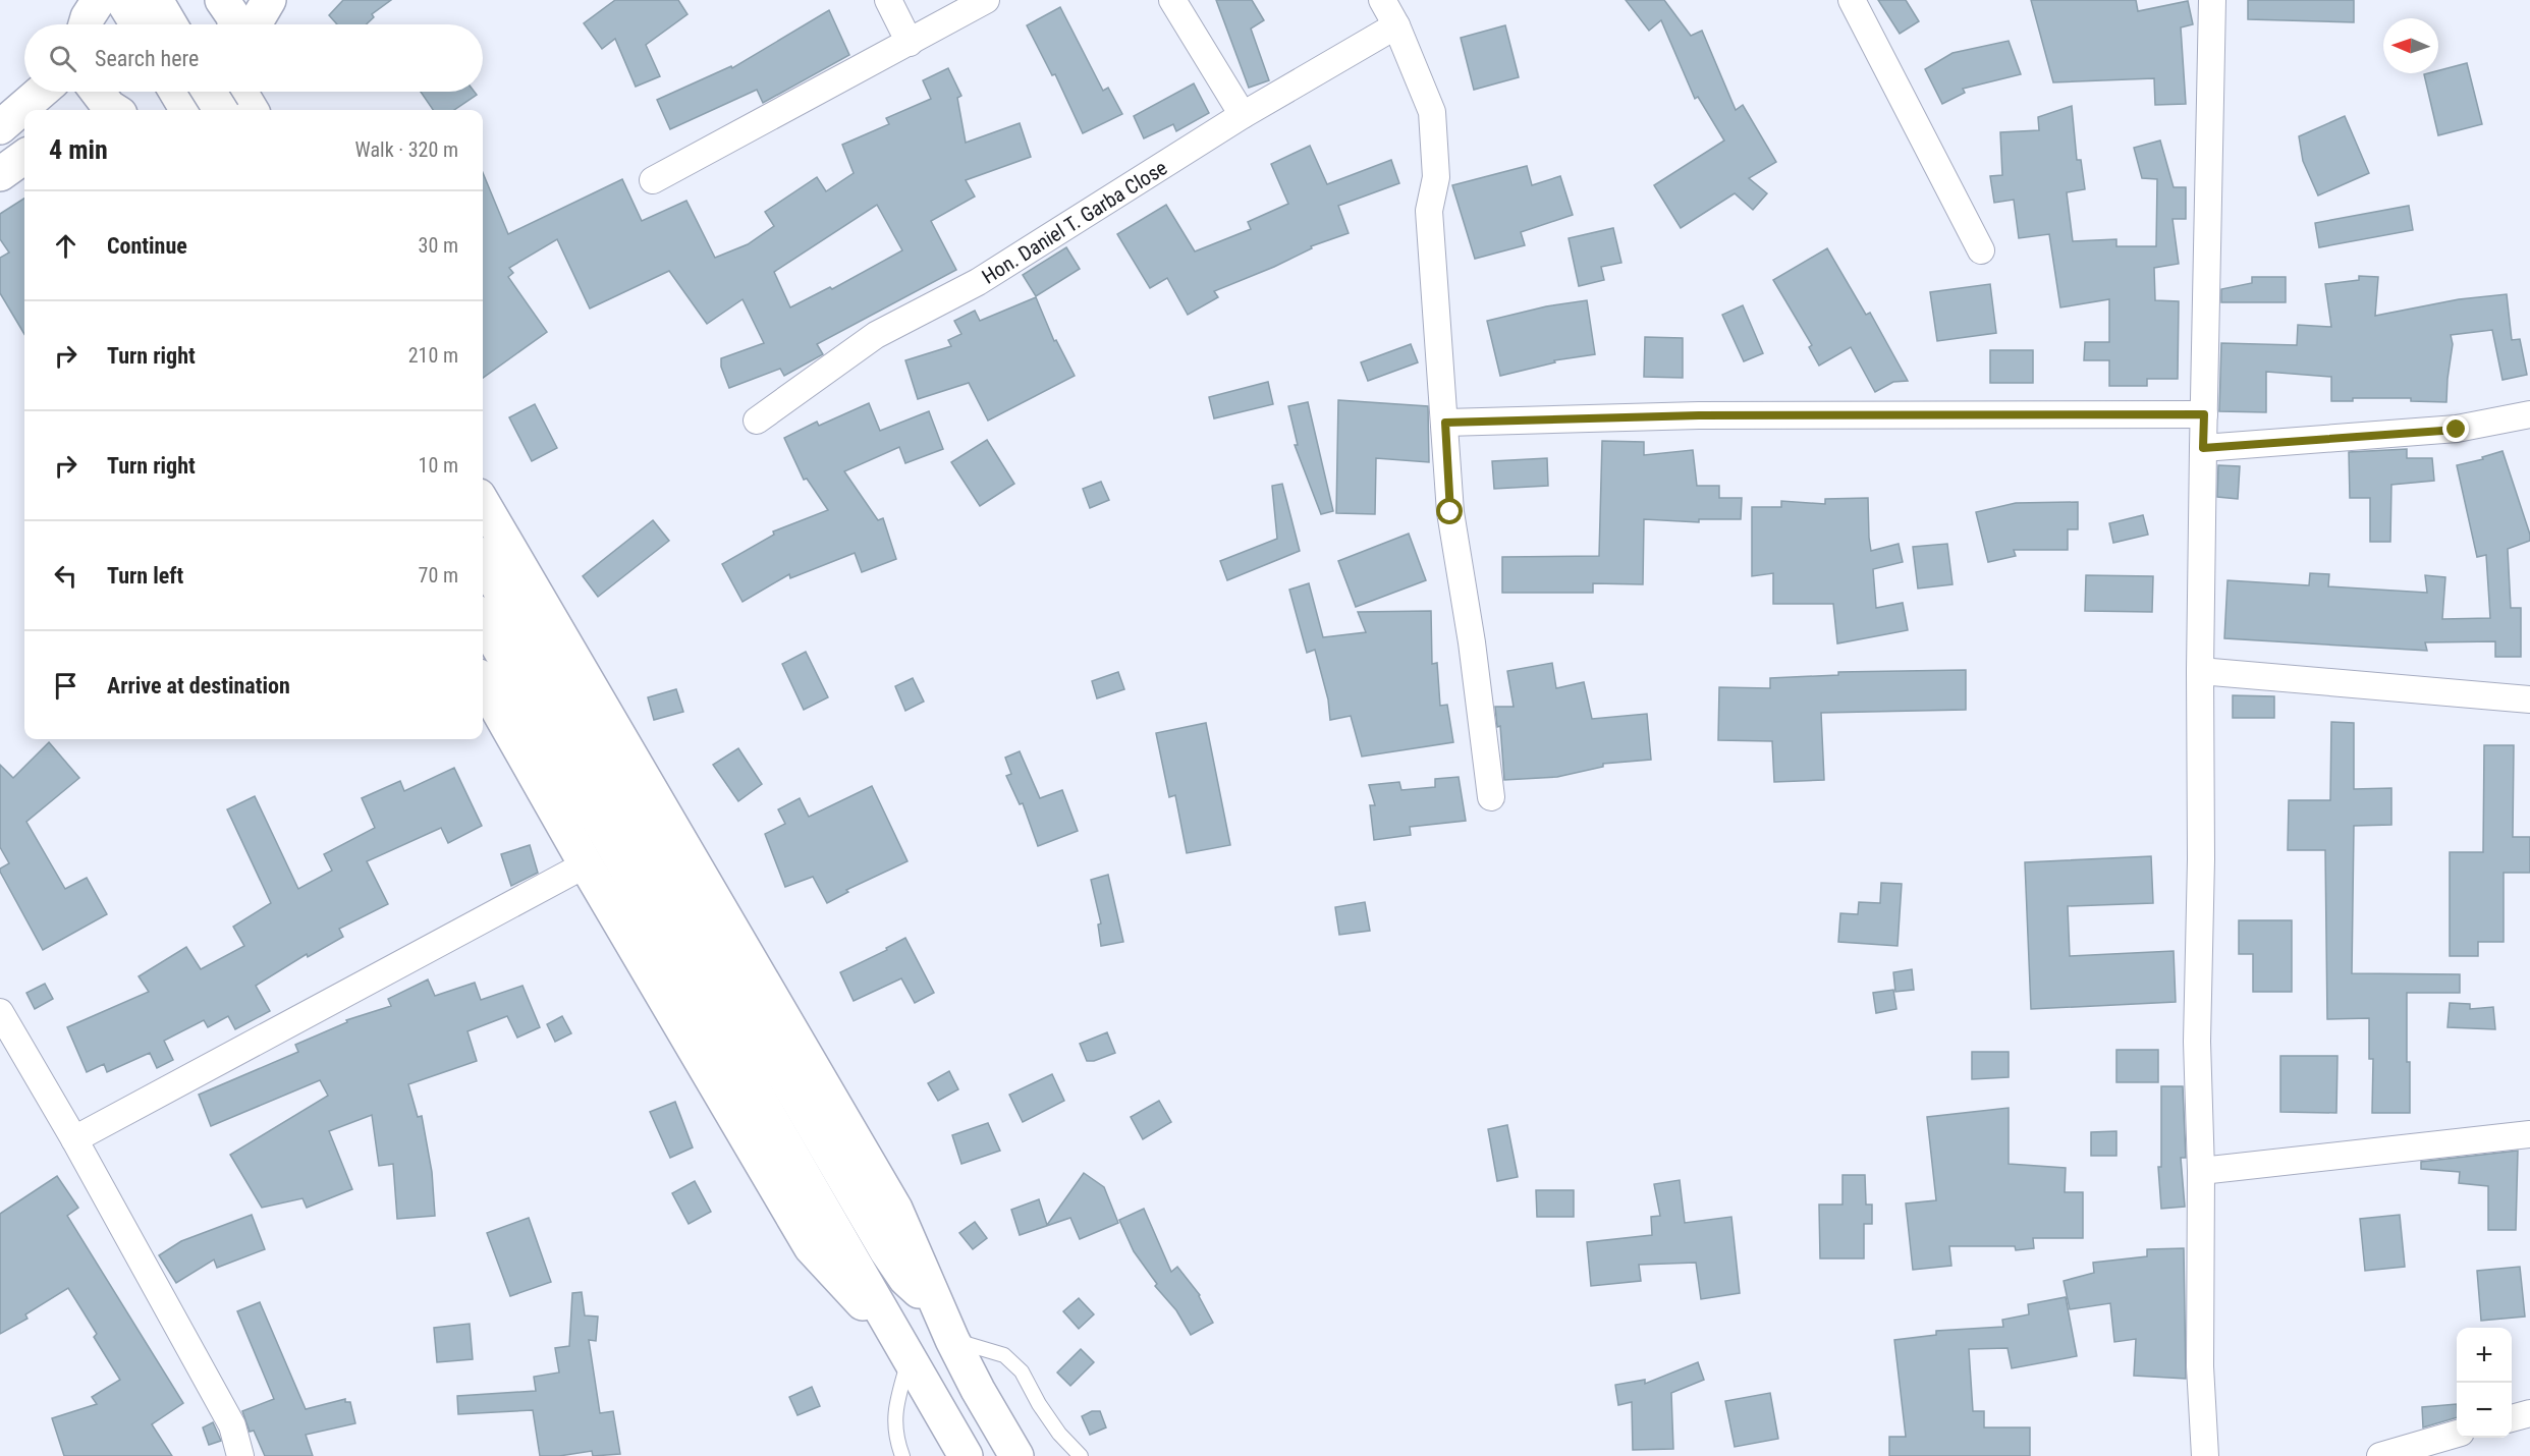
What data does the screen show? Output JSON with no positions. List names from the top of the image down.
{
  "streets": {
    "street": ["Hon. Daniel T. Garba Close"]
  },
  "north": "left",
  "page": {
    "search": "Search here",
    "heading": ["4 min", "Walk · 320 m"],
    "list": [
      ["Continue", "30 m"],
      ["Turn right", "210 m"],
      ["Turn right", "10 m"],
      ["Turn left", "70 m"],
      "Arrive at destination"
    ],
    "map_buttons": ["+", "−"]
  }
}
